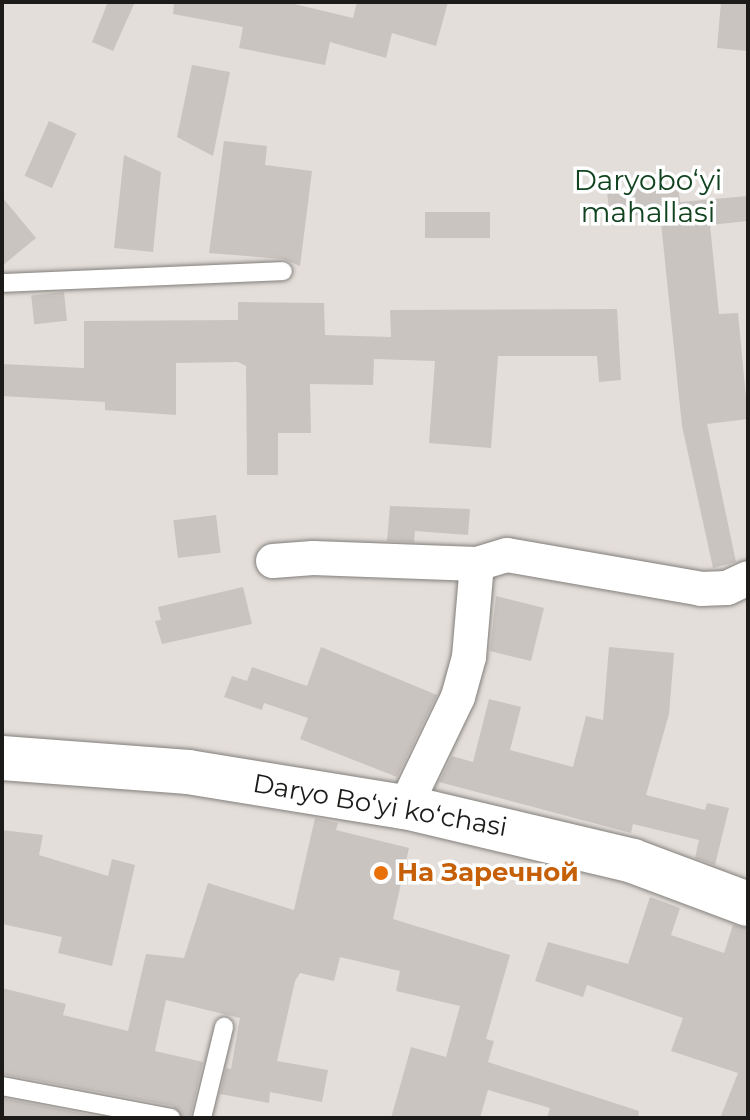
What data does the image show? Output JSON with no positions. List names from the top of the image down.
{
  "streets": {
    "street": ["Daryo Boʻyi koʻchasi"]
  },
  "districts": ["Daryoboʻyi mahallasi"],
  "places": ["На Заречной"]
}
